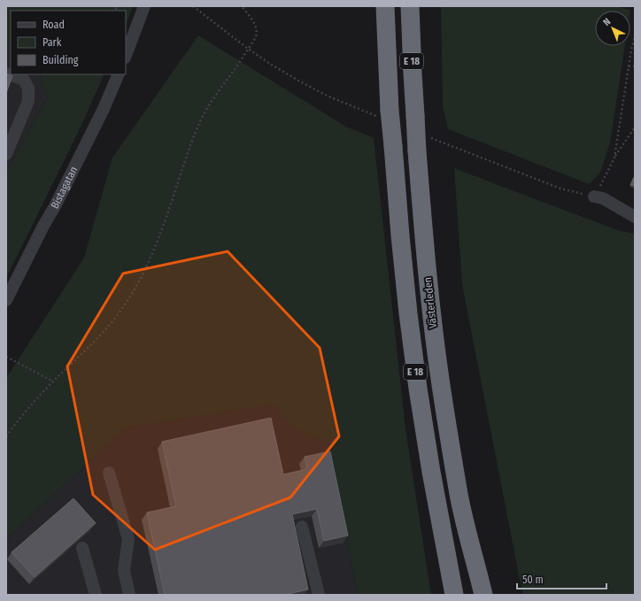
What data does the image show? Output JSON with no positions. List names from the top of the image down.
{
  "streets": {
    "highway": ["E 18", "Västerleden"],
    "street": ["Bistagatan"]
  },
  "legend": ["Road", "Park", "Building"],
  "scale_bar": "50 m",
  "north": "top left"
}
